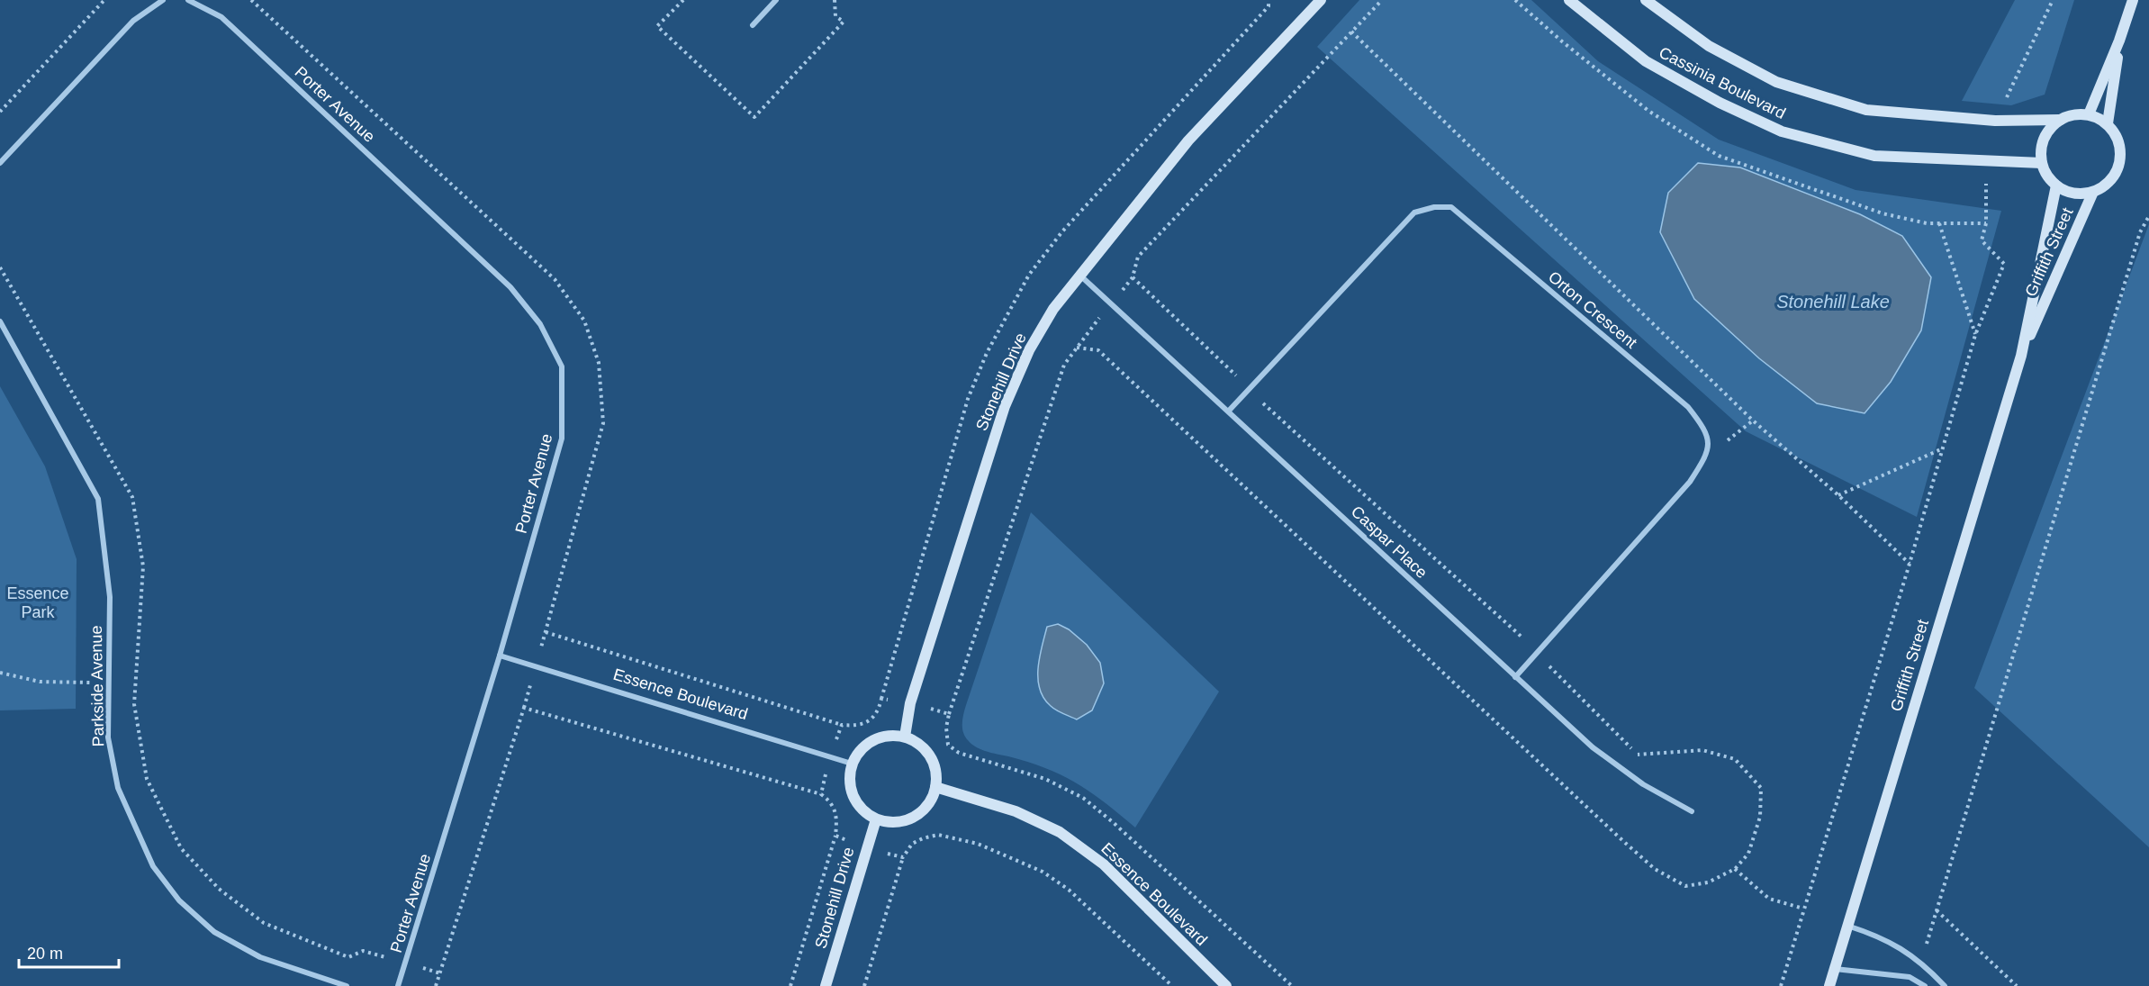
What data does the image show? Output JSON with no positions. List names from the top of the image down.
{
  "streets": {
    "street": [
      "Cassinia Boulevard",
      "Porter Avenue",
      "Griffith Street",
      "Orton Crescent",
      "Stonehill Drive",
      "Caspar Place",
      "Parkside Avenue",
      "Essence Boulevard"
    ]
  },
  "crossings": [
    ["Cassinia Boulevard", "Griffith Street"],
    ["Porter Avenue", "Essence Boulevard"],
    ["Orton Crescent", "Caspar Place"],
    ["Stonehill Drive", "Caspar Place"],
    ["Stonehill Drive", "Essence Boulevard"]
  ],
  "water": ["Stonehill Lake"],
  "parks": ["Essence Park"],
  "scale_bar": "20 m"
}
